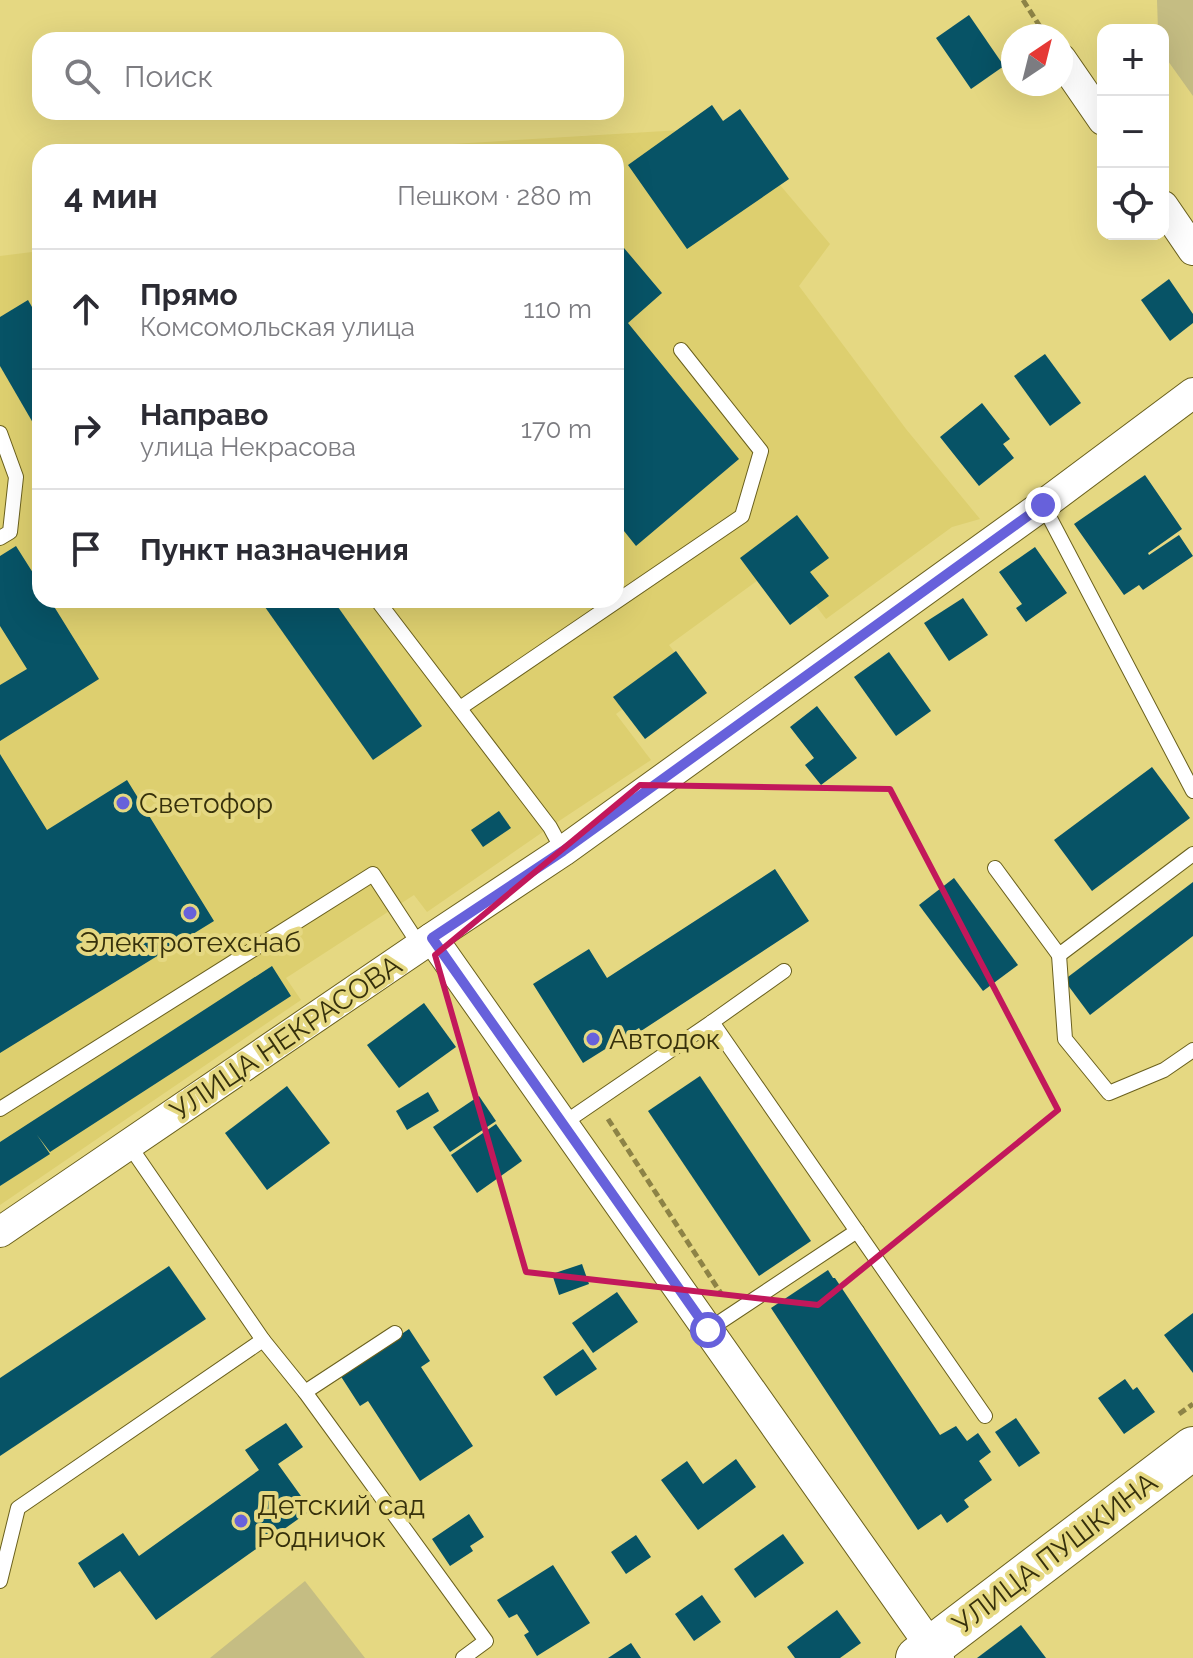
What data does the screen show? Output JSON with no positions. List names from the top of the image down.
{
  "streets": {
    "main road": ["УЛИЦА ПУШКИНА"],
    "street": ["УЛИЦА НЕКРАСОВА"]
  },
  "places": [
    "Светофор",
    "Электротехснаб",
    "Автодок",
    "Детский сад Родничок"
  ],
  "north": "top right",
  "page": {
    "map_buttons": ["+", "−"],
    "search": "Поиск",
    "heading": ["4 мин", "Пешком · 280 m"],
    "list": [
      ["Прямо", "Комсомольская улица", "110 m"],
      ["Направо", "улица Некрасова", "170 m"],
      "Пункт назначения"
    ]
  }
}
